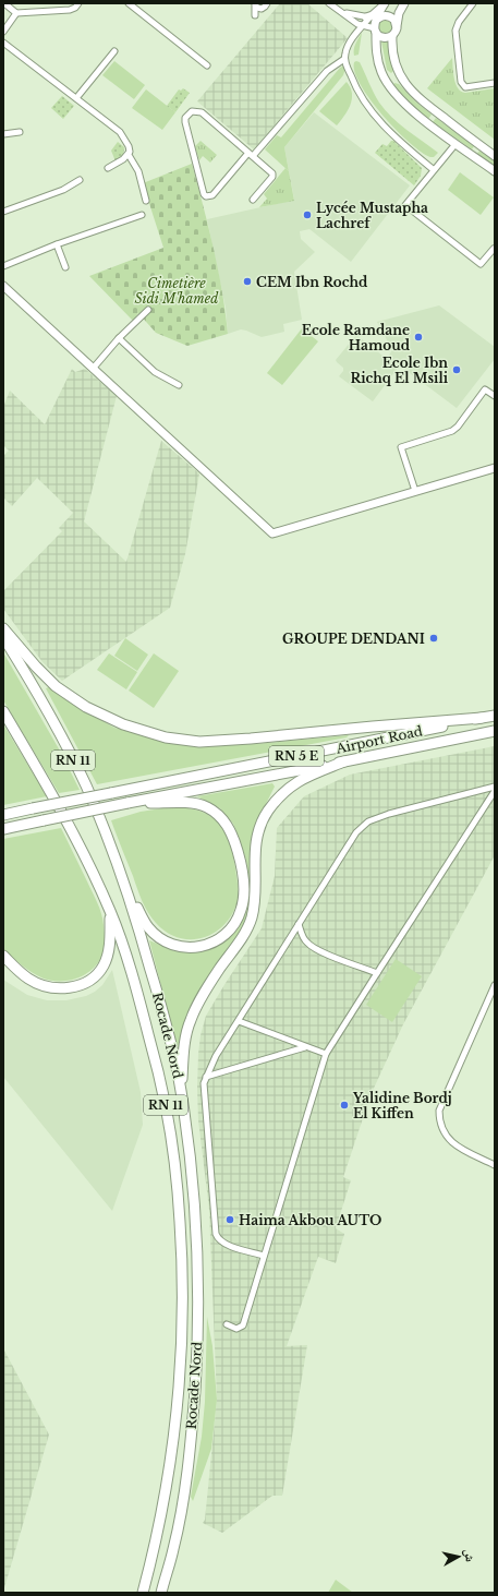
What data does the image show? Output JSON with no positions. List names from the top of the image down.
{
  "streets": {
    "highway": [
      "Airport Road",
      "RN 5 E",
      "RN 11",
      "Rocade Nord"
    ]
  },
  "crossings": [
    ["Airport Road", "RN 5 E"]
  ],
  "parks": ["Cimetière Sidi M'hamed"],
  "places": [
    "Lycée Mustapha Lachref",
    "CEM Ibn Rochd",
    "Ecole Ramdane Hamoud",
    "Ecole Ibn Richq El Msili",
    "GROUPE DENDANI",
    "Yalidine Bordj El Kiffen",
    "Haima Akbou AUTO"
  ],
  "north": "right"
}
